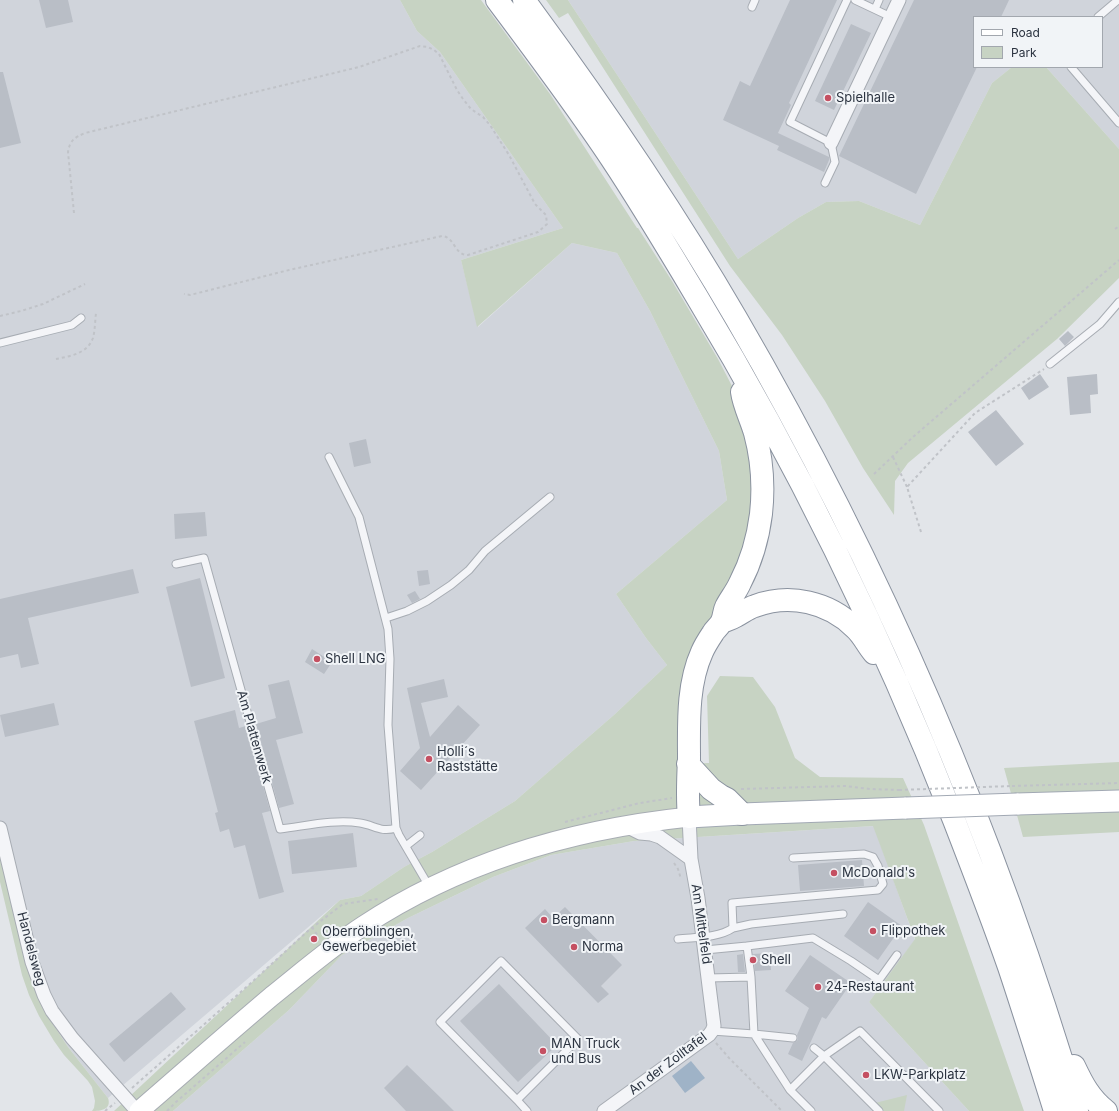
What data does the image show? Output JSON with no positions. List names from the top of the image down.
{
  "streets": {
    "street": ["Am Mittelfeld", "Handelsweg", "An der Zolltafel"],
    "lane": ["Am Plattenwerk"]
  },
  "crossings": [
    ["Am Mittelfeld", "An der Zolltafel"]
  ],
  "places": [
    "Spielhalle",
    "Shell LNG",
    "Holli´s Raststätte",
    "McDonald's",
    "Bergmann",
    "Flippothek",
    "Oberröblingen, Gewerbegebiet",
    "Norma",
    "Shell",
    "24-Restaurant",
    "MAN Truck und Bus",
    "LKW-Parkplatz"
  ],
  "legend": ["Road", "Park"]
}
